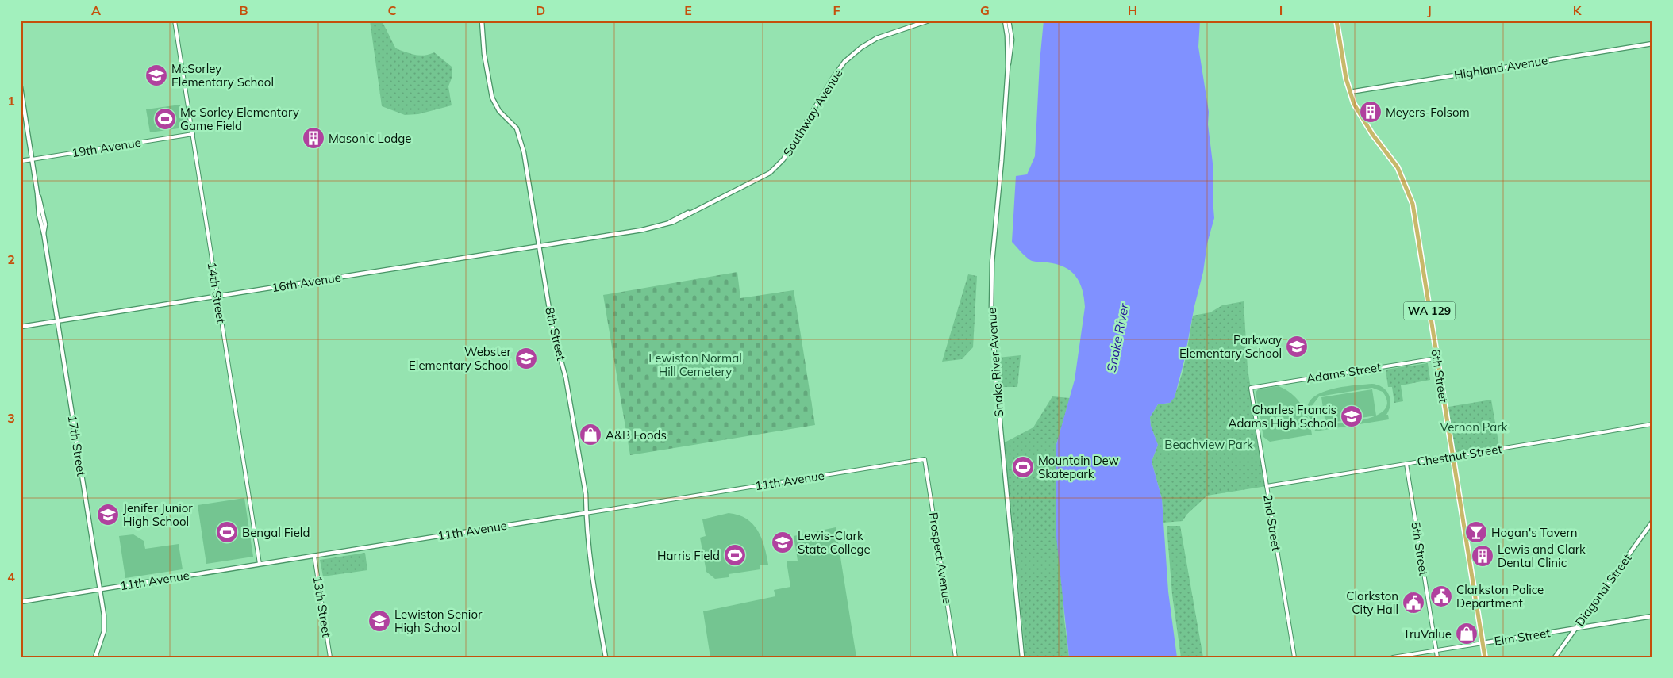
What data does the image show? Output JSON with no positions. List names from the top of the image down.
{
  "streets": {
    "main road": [
      "Highland Avenue",
      "Southway Avenue",
      "19th Avenue",
      "16th Avenue",
      "WA 129",
      "8th Street",
      "Snake River Avenue",
      "6th Street",
      "17th Street",
      "11th Avenue",
      "Diagonal Street",
      "Elm Street"
    ],
    "street": [
      "14th Street",
      "Adams Street",
      "Chestnut Street",
      "2nd Street",
      "5th Street",
      "Prospect Avenue",
      "13th Street"
    ]
  },
  "crossings": [
    ["Highland Avenue", "WA 129"],
    ["Highland Avenue", "6th Street"],
    ["Southway Avenue", "16th Avenue"],
    ["19th Avenue", "14th Street"],
    ["19th Avenue", "17th Street"],
    ["16th Avenue", "14th Street"],
    ["16th Avenue", "8th Street"],
    ["16th Avenue", "17th Street"],
    ["14th Street", "11th Avenue"],
    ["WA 129", "6th Street"],
    ["8th Street", "11th Avenue"],
    ["Adams Street", "6th Street"],
    ["Adams Street", "2nd Street"],
    ["6th Street", "Chestnut Street"],
    ["6th Street", "Elm Street"],
    ["17th Street", "11th Avenue"],
    ["Chestnut Street", "2nd Street"],
    ["Chestnut Street", "5th Street"],
    ["11th Avenue", "Prospect Avenue"],
    ["11th Avenue", "13th Street"],
    ["5th Street", "Elm Street"],
    ["Diagonal Street", "Elm Street"]
  ],
  "water": ["Snake River"],
  "parks": ["Lewiston Normal Hill Cemetery", "Vernon Park", "Beachview Park"],
  "places": {
    "school or university": [
      "McSorley Elementary School",
      "Parkway Elementary School",
      "Webster Elementary School",
      "Charles Francis Adams High School",
      "Jenifer Junior High School",
      "Lewis-Clark State College",
      "Lewiston Senior High School"
    ],
    "building": ["Meyers-Folsom", "Masonic Lodge", "Lewis and Clark Dental Clinic"],
    "sports": [
      "Mc Sorley Elementary Game Field",
      "Mountain Dew Skatepark",
      "Bengal Field",
      "Harris Field"
    ],
    "shop": ["A&B Foods", "TruValue"],
    "bar": ["Hogan's Tavern"],
    "public building": ["Clarkston Police Department", "Clarkston City Hall"]
  },
  "grid": {
    "columns": [
      "A",
      "B",
      "C",
      "D",
      "E",
      "F",
      "G",
      "H",
      "I",
      "J",
      "K"
    ],
    "rows": [
      "1",
      "2",
      "3",
      "4"
    ]
  }
}
